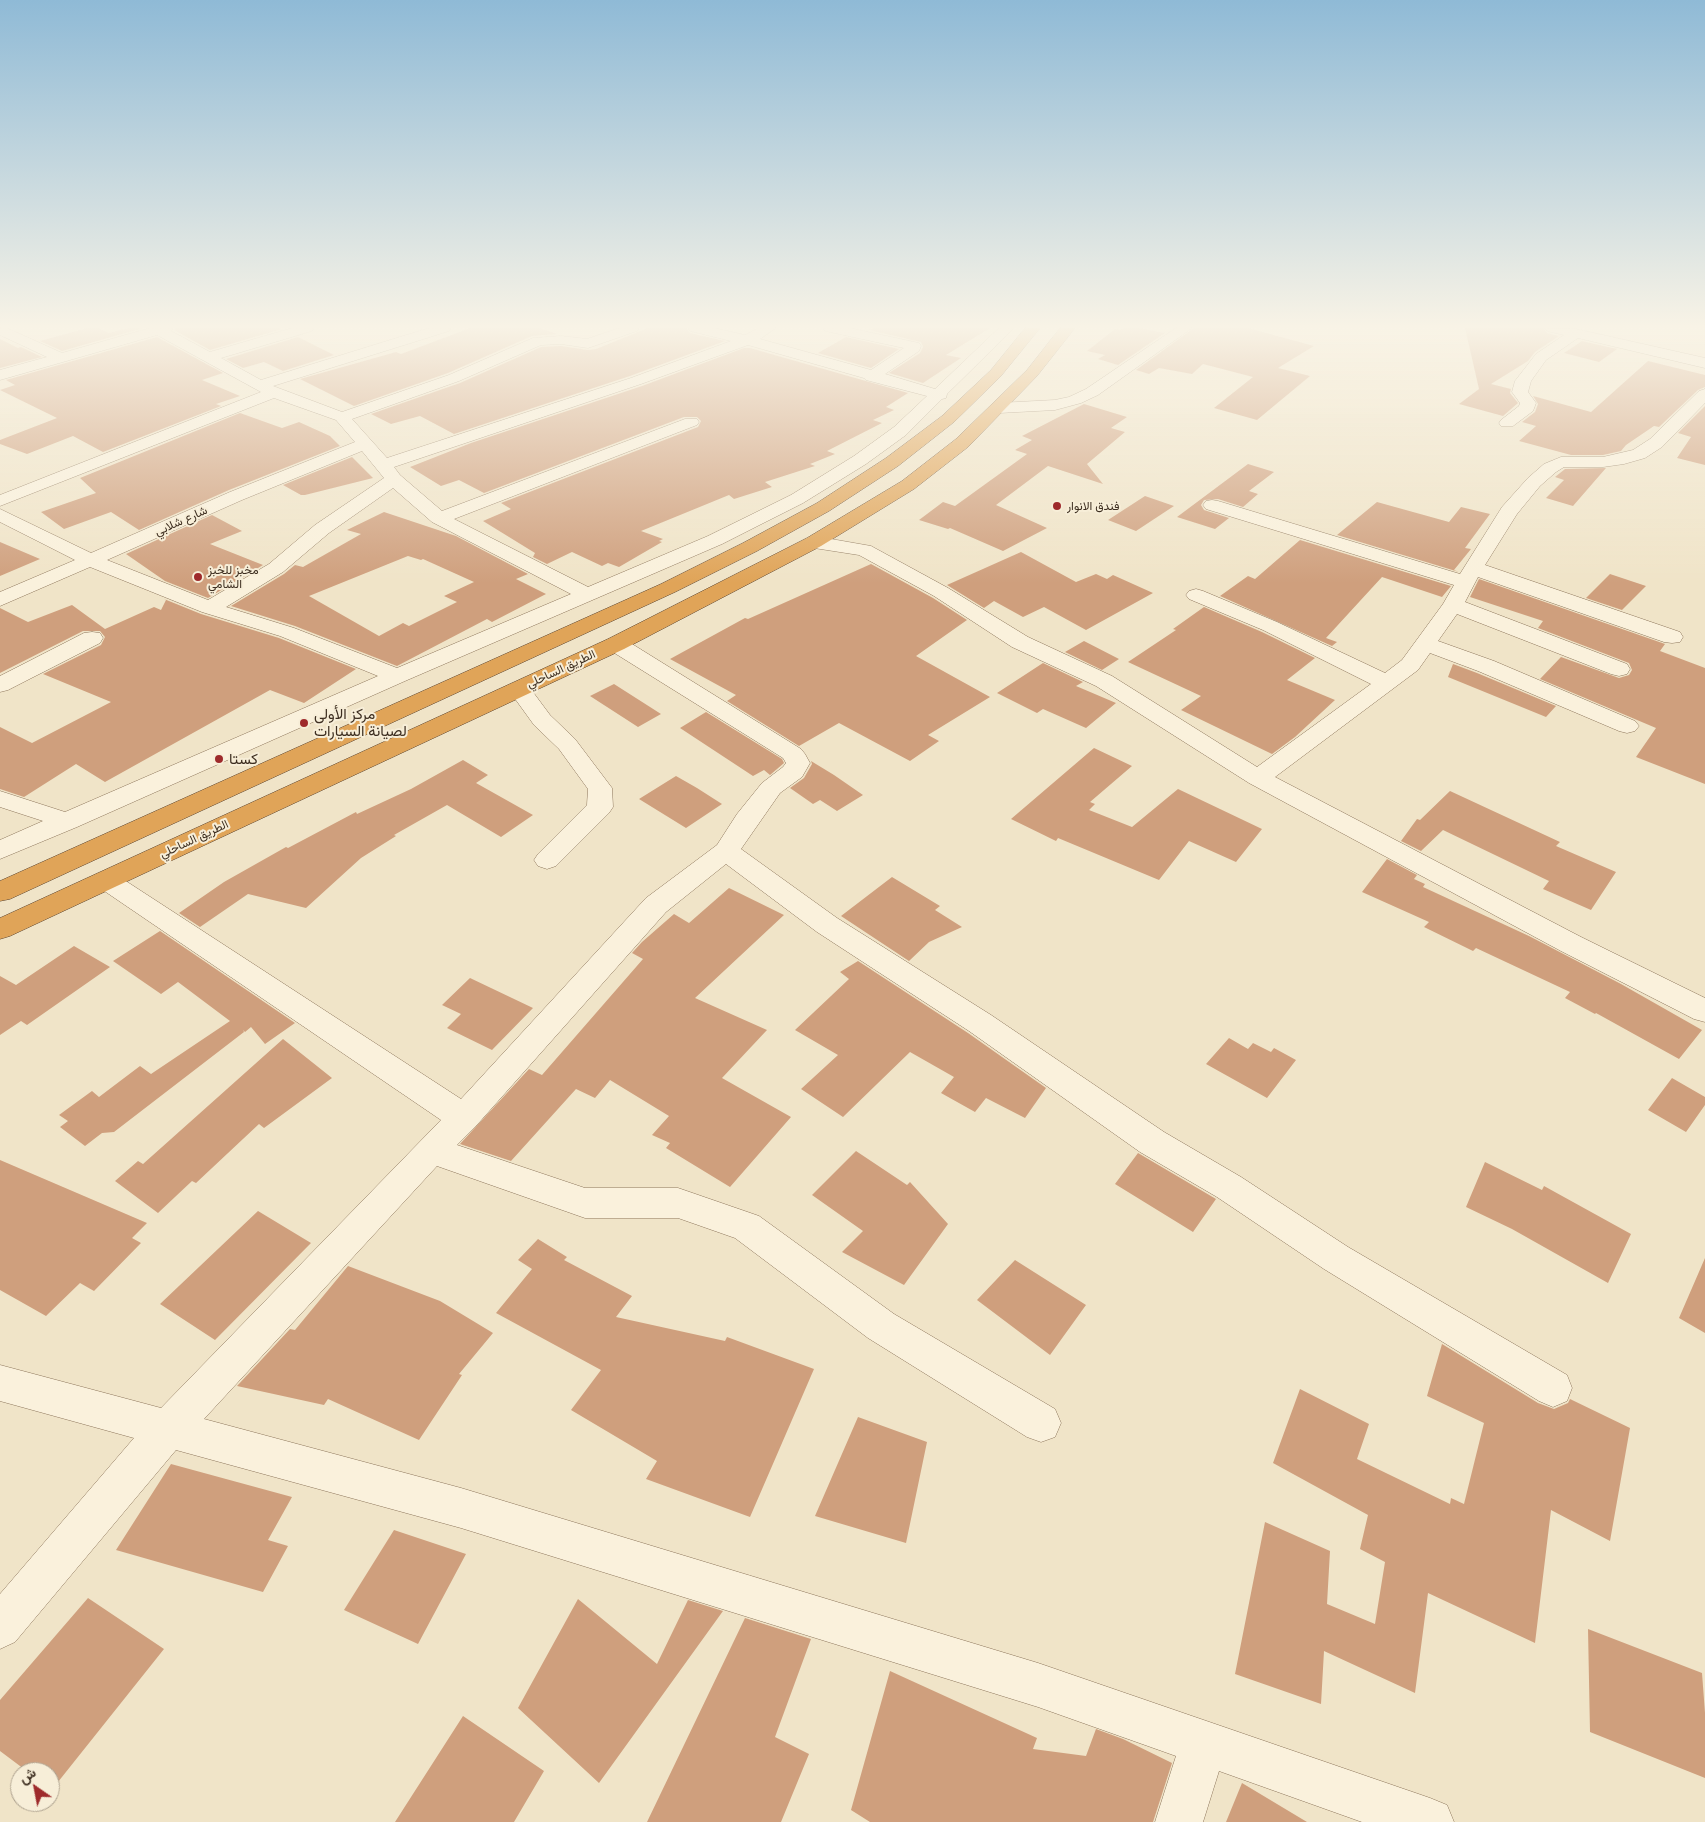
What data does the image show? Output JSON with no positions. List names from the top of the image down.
{
  "streets": {
    "highway": ["الطريق الساحلي"],
    "street": ["شارع شلابي"]
  },
  "places": [
    "فندق الانوار",
    "مخبز للخبز الشامي",
    "مركز الأولى لصيانة السيارات",
    "كستا"
  ],
  "north": "top left"
}
